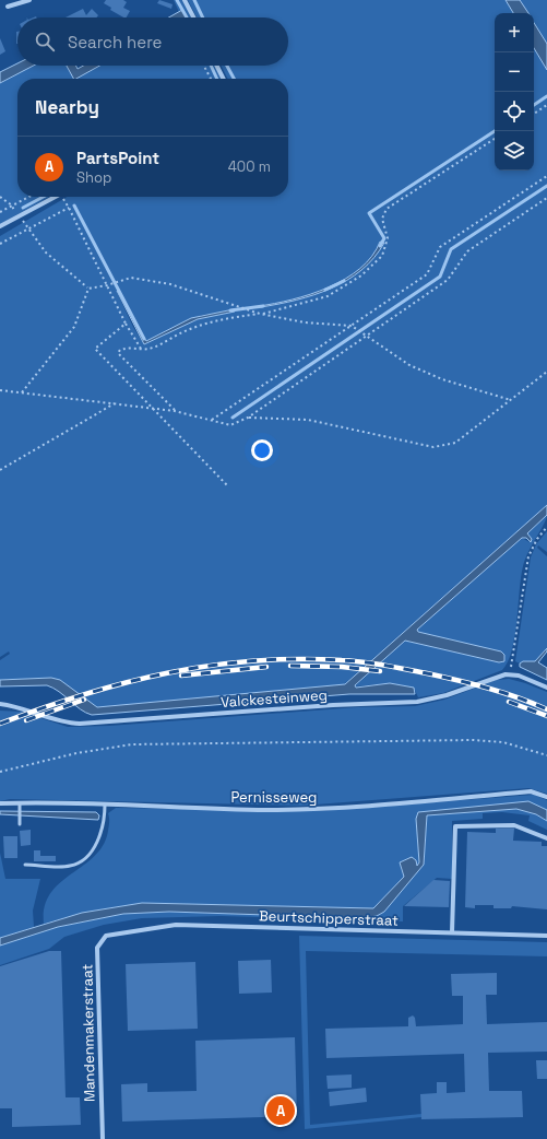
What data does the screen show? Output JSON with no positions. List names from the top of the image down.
{
  "streets": {
    "street": [
      "Valckesteinweg",
      "Pernisseweg",
      "Beurtschipperstraat",
      "Mandenmakerstraat"
    ]
  },
  "crossings": [
    ["Beurtschipperstraat", "Mandenmakerstraat"]
  ],
  "page": {
    "map_buttons": ["+", "−"],
    "search": "Search here",
    "heading": "Nearby",
    "list": [
      {
        "mark": "A",
        "name": "PartsPoint",
        "note": "Shop",
        "value": "400 m"
      }
    ],
    "pins": "A"
  }
}
